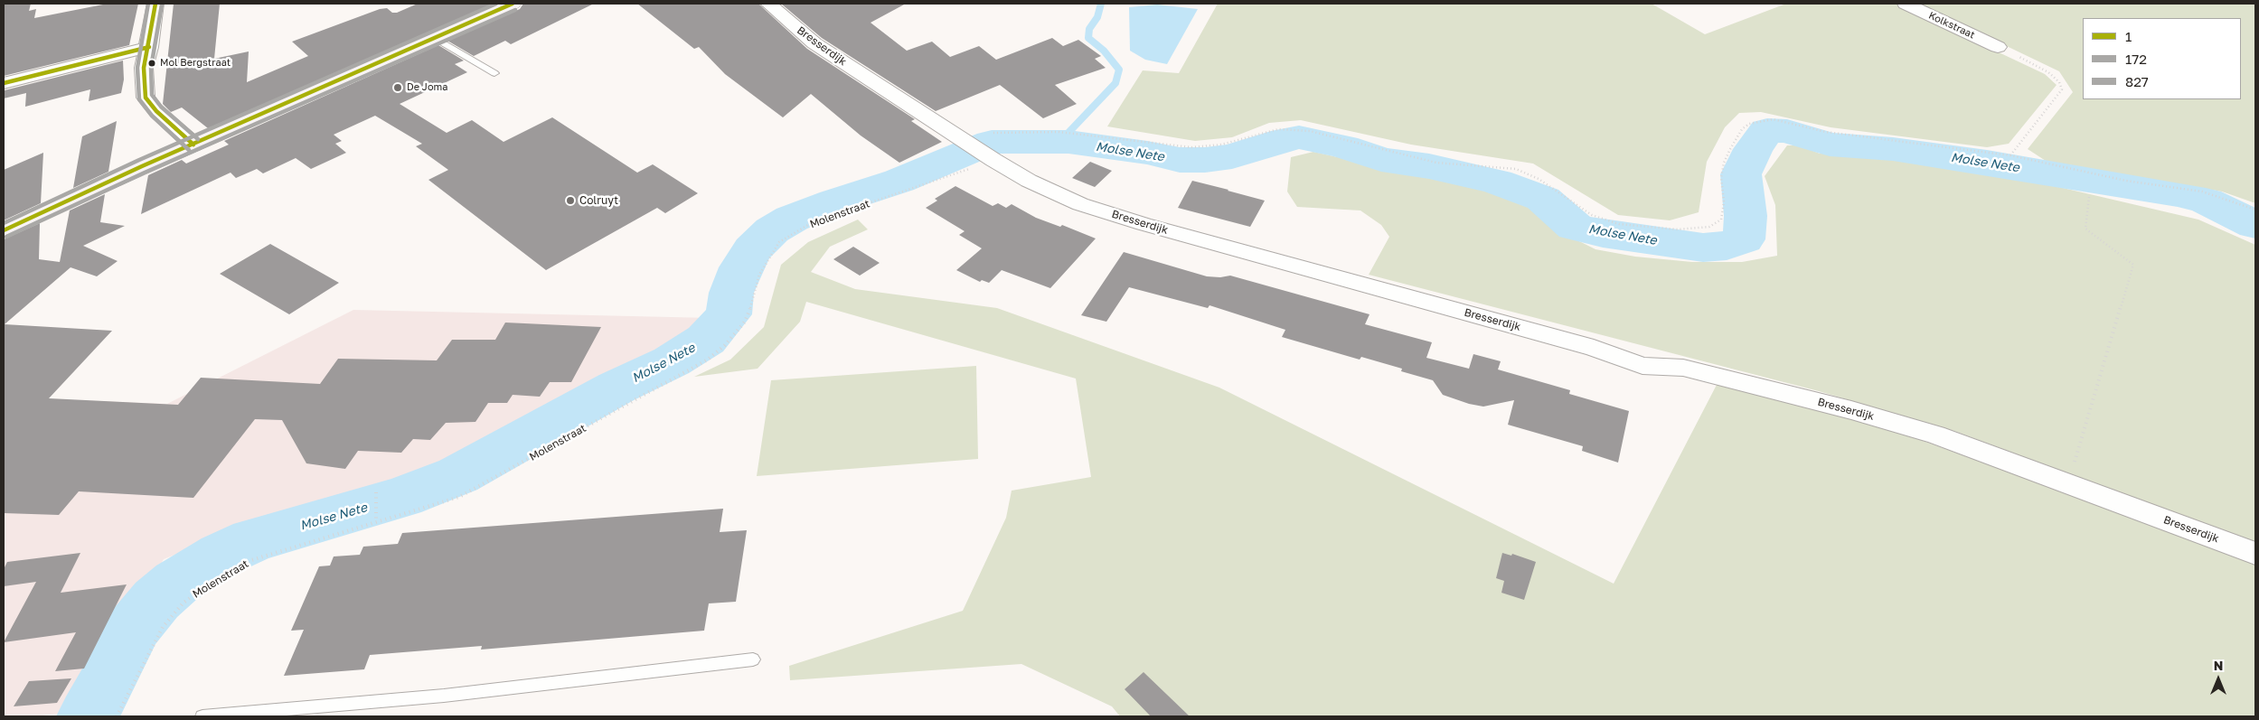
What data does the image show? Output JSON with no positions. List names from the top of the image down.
{
  "streets": {
    "street": ["Kolkstraat", "Bresserdijk"],
    "path": ["Molenstraat"]
  },
  "crossings": [
    ["Bresserdijk", "Molenstraat"]
  ],
  "water": ["Molse Nete"],
  "places": ["Mol Bergstraat", "De Joma", "Colruyt"],
  "lines": ["transit line 1", "transit line 172", "transit line 827"],
  "legend": ["1", "172", "827"],
  "north": "top"
}
